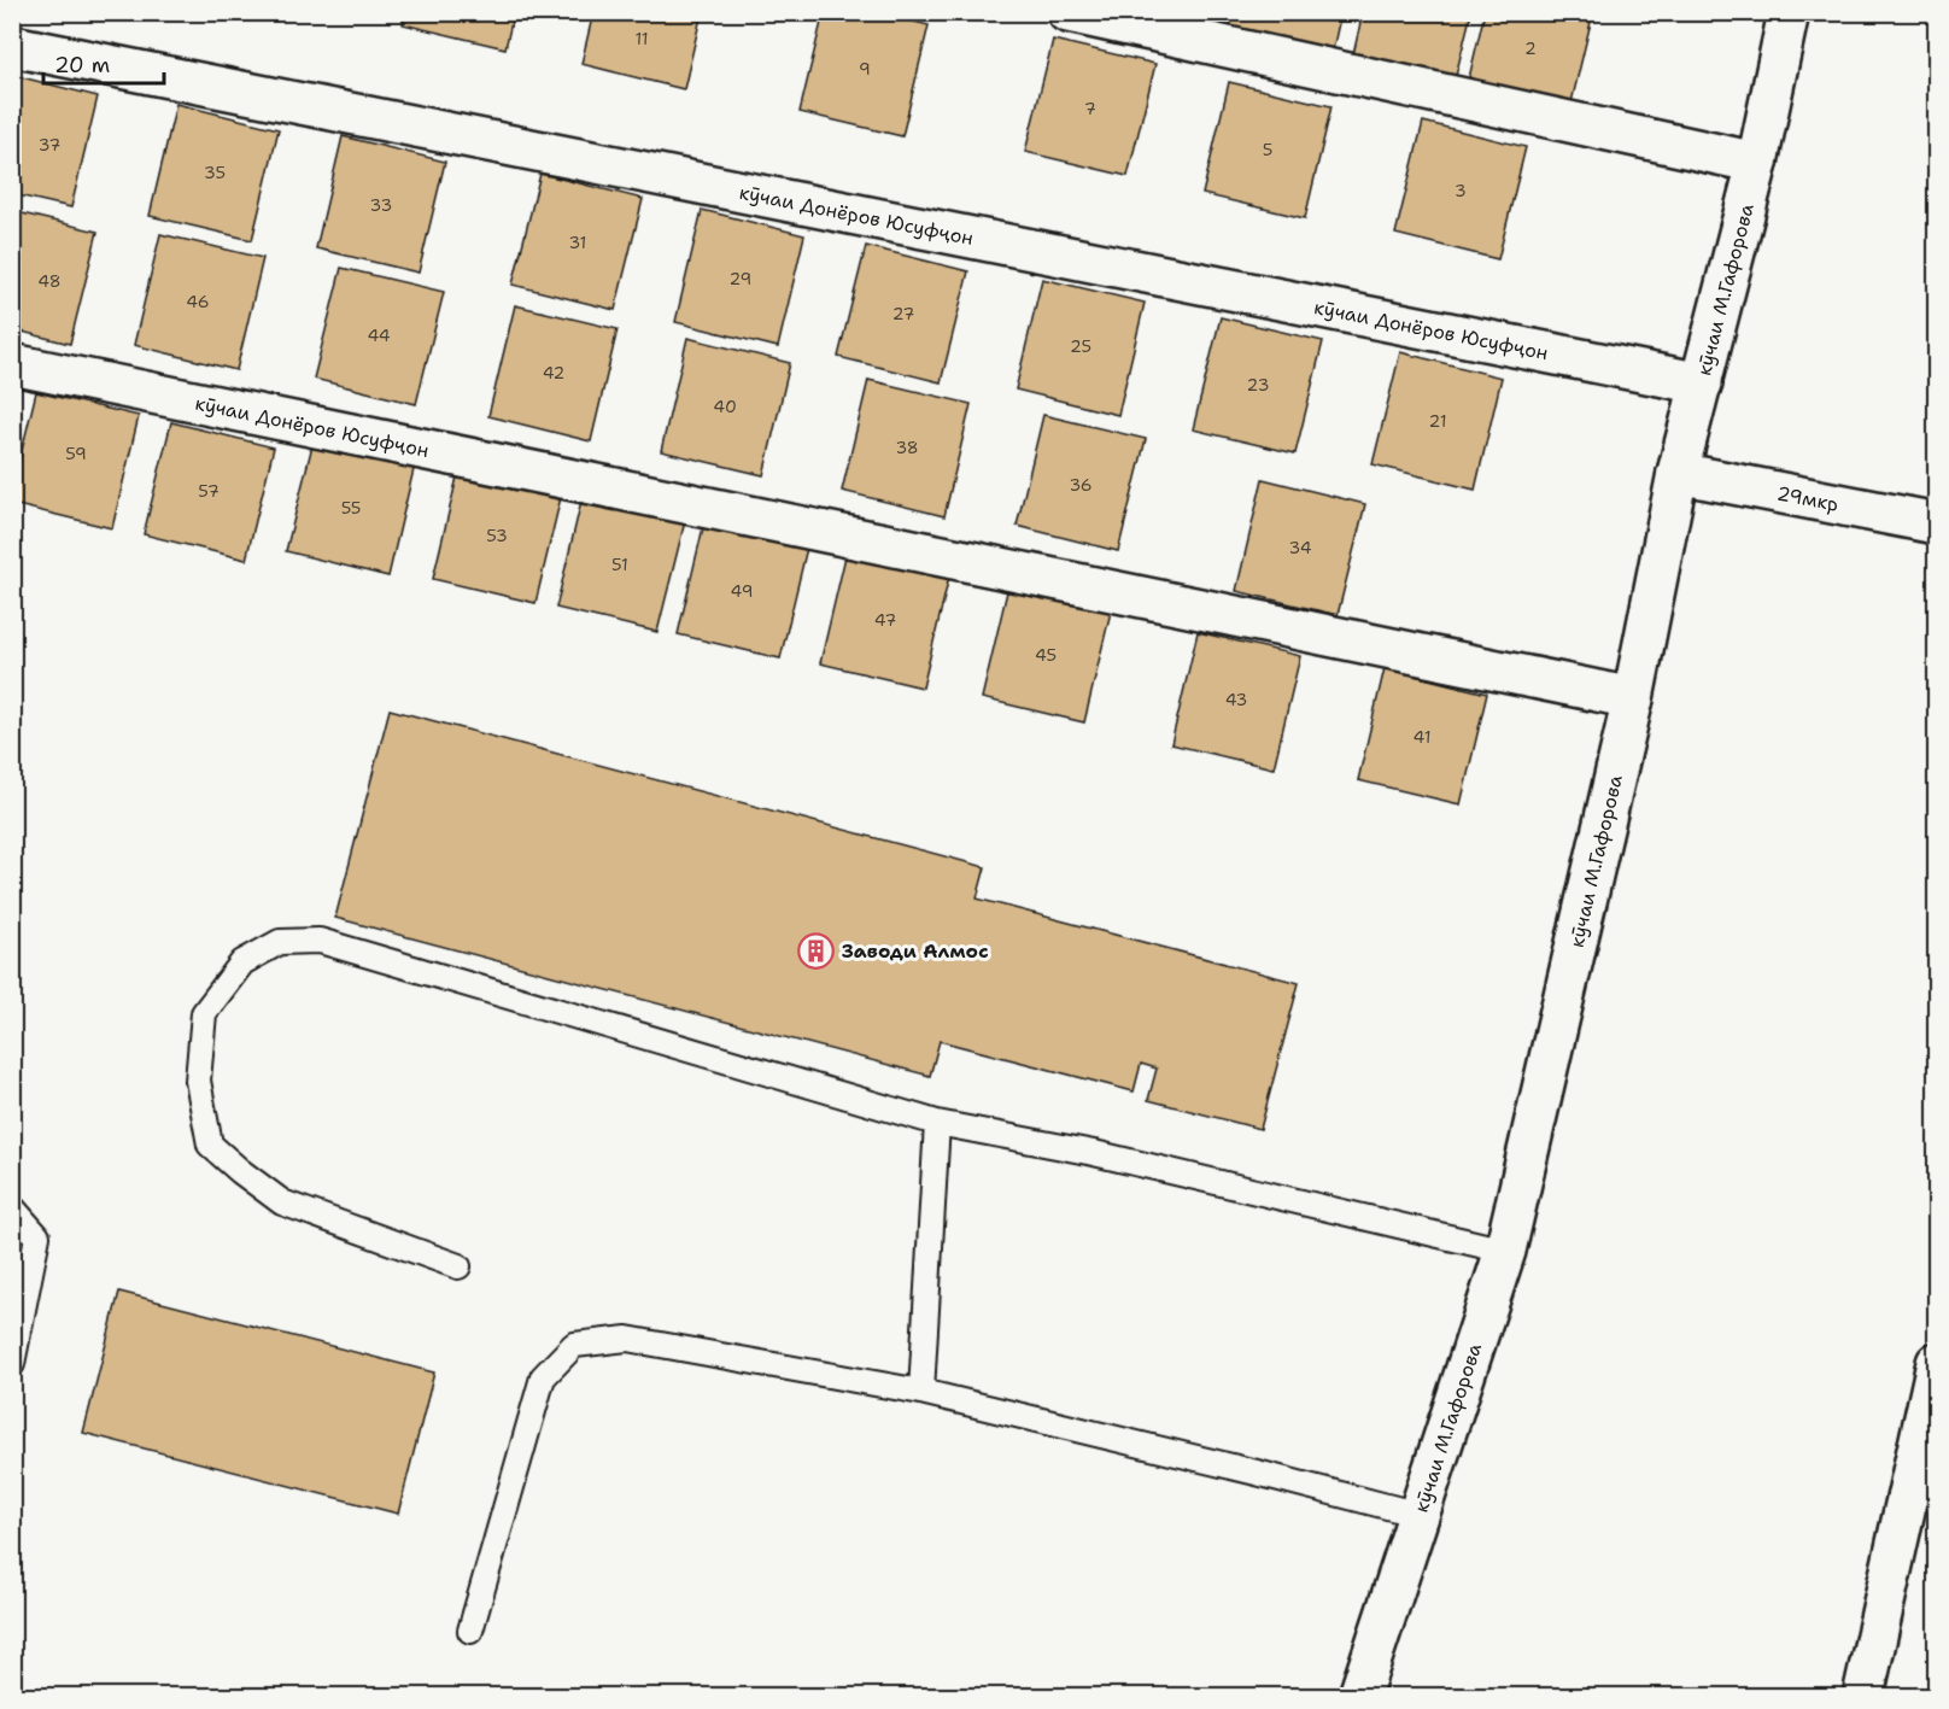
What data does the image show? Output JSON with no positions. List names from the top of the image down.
{
  "streets": {
    "street": ["кӯчаи Донёров Юсуфҷон", "кӯчаи М.Гафорова", "29мкр"]
  },
  "crossings": [
    ["кӯчаи Донёров Юсуфҷон", "кӯчаи М.Гафорова"],
    ["кӯчаи М.Гафорова", "29мкр"]
  ],
  "places": {
    "building": ["Заводи Алмос"]
  },
  "house_numbers": [
    "11",
    "2",
    "9",
    "7",
    "37",
    "5",
    "35",
    "3",
    "33",
    "31",
    "29",
    "48",
    "46",
    "27",
    "44",
    "25",
    "42",
    "23",
    "40",
    "21",
    "38",
    "59",
    "36",
    "57",
    "55",
    "53",
    "34",
    "51",
    "49",
    "47",
    "45",
    "43",
    "41"
  ],
  "scale_bar": "20 m"
}
